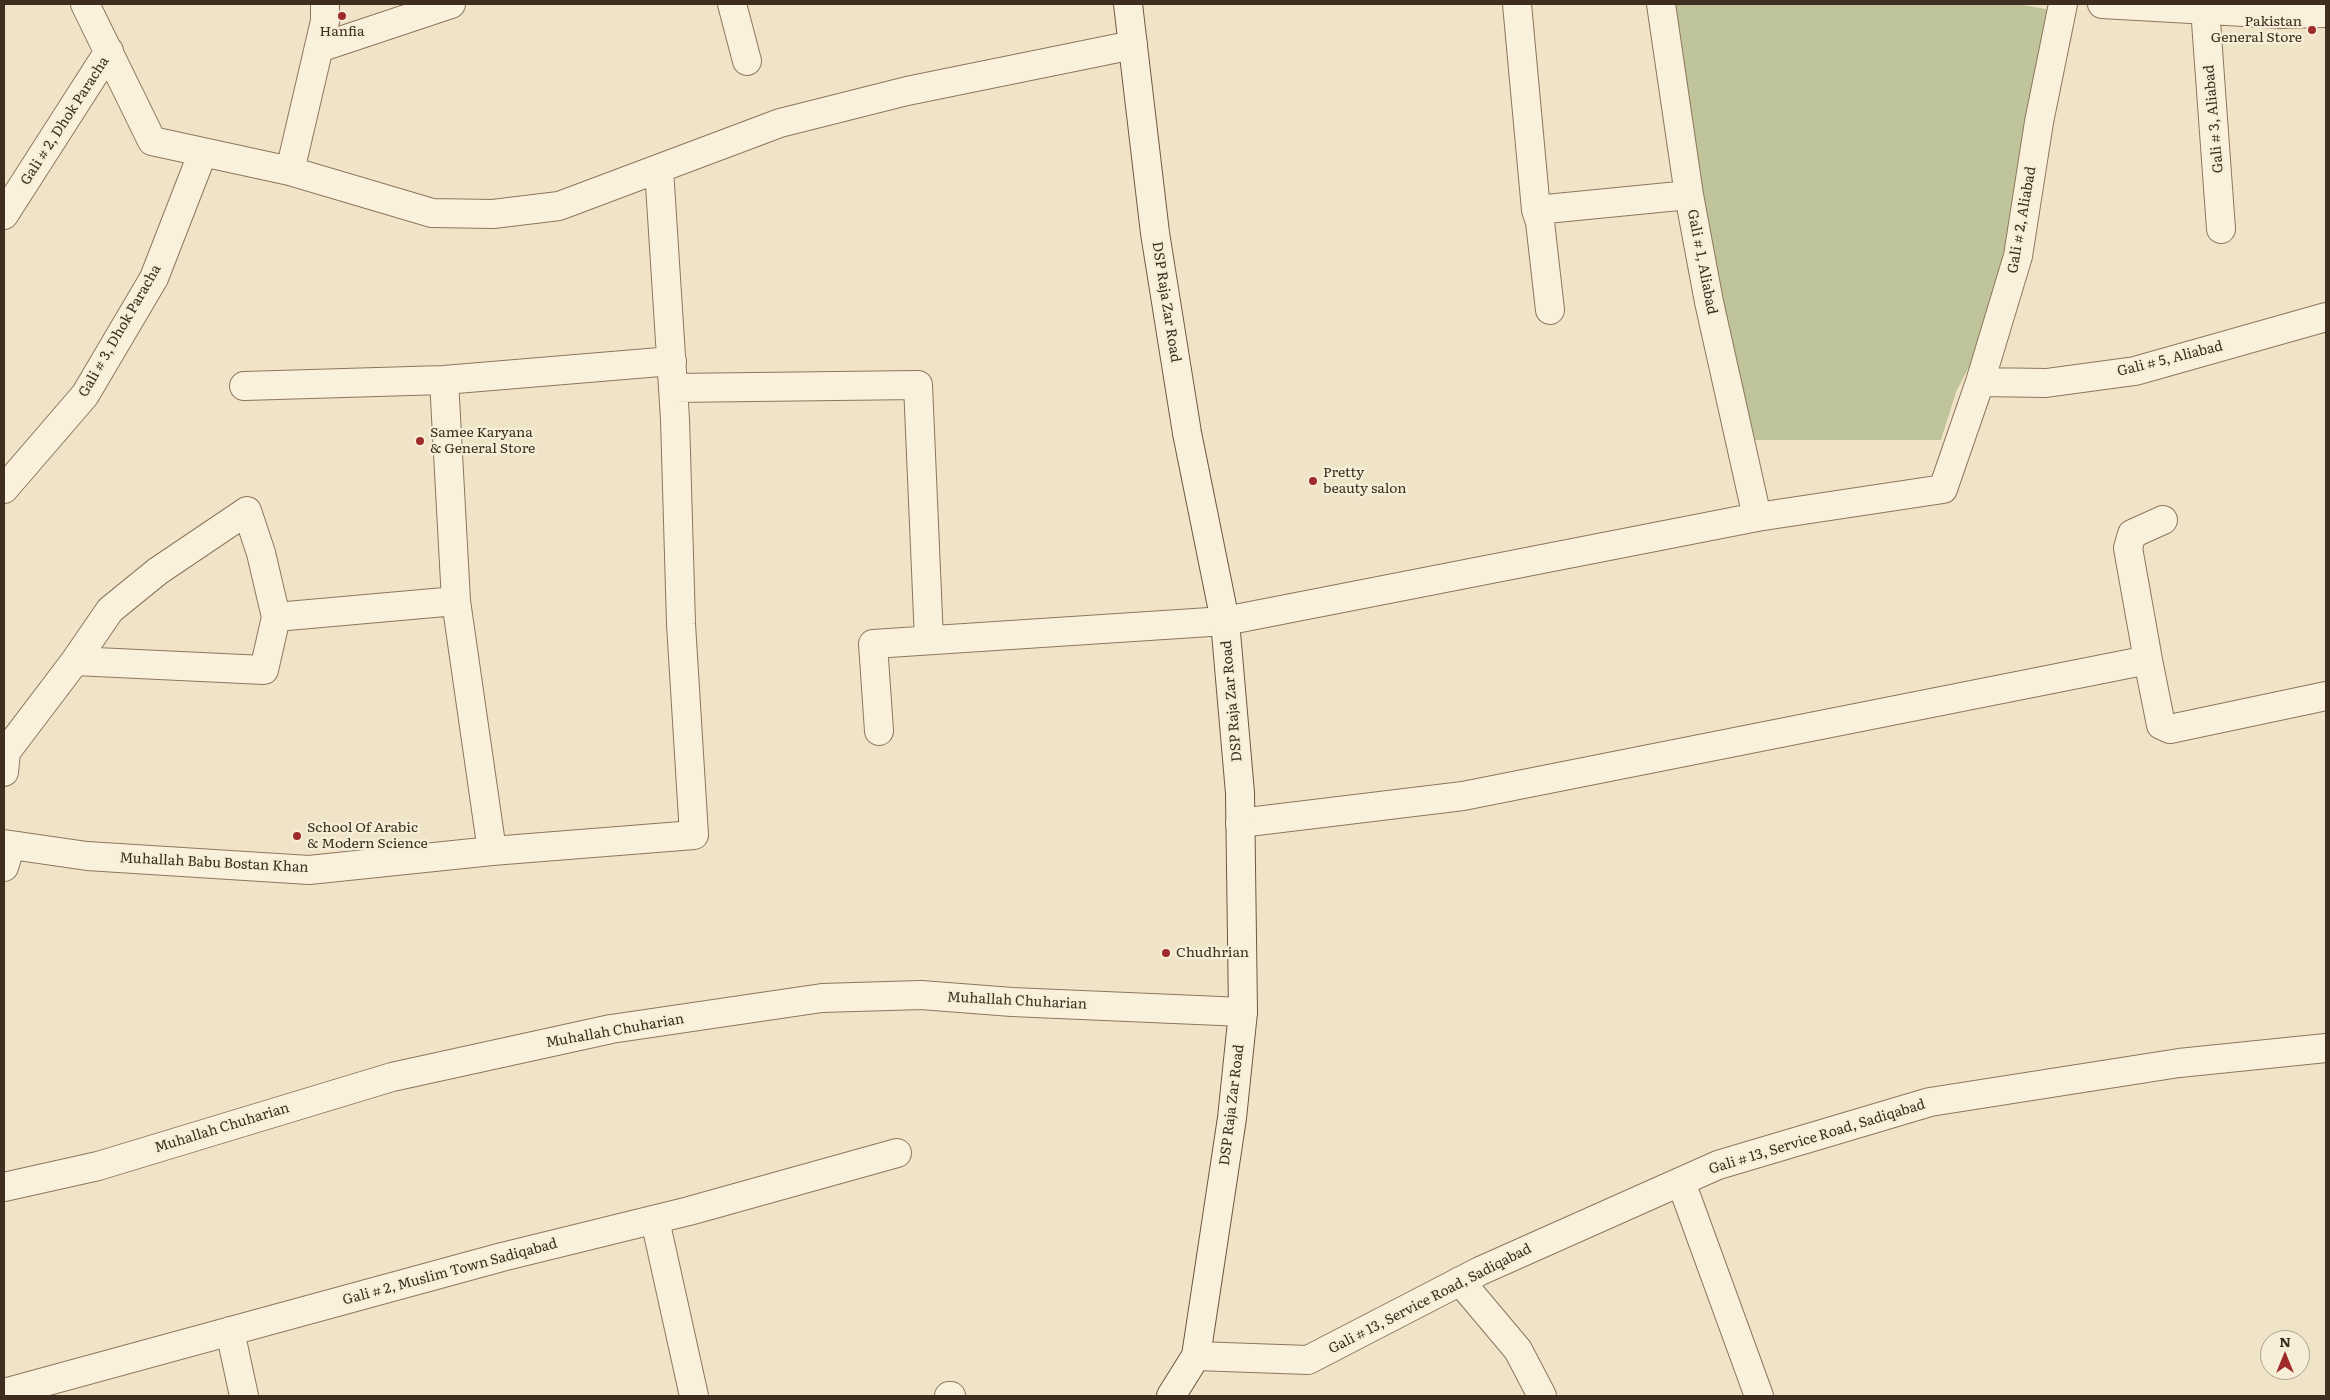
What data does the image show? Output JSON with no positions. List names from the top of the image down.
{
  "streets": {
    "street": [
      "Gali # 3, Aliabad",
      "Gali # 2, Dhok Paracha",
      "Gali # 2, Aliabad",
      "Gali # 1, Aliabad",
      "DSP Raja Zar Road",
      "Gali # 3, Dhok Paracha",
      "Gali # 5, Aliabad",
      "Muhallah Babu Bostan Khan",
      "Muhallah Chuharian",
      "Gali # 13, Service Road, Sadiqabad",
      "Gali # 2, Muslim Town Sadiqabad"
    ]
  },
  "crossings": [
    ["Gali # 2, Aliabad", "Gali # 1, Aliabad"],
    ["Gali # 2, Aliabad", "Gali # 5, Aliabad"],
    ["DSP Raja Zar Road", "Muhallah Chuharian"],
    ["DSP Raja Zar Road", "Gali # 13, Service Road, Sadiqabad"]
  ],
  "places": [
    "Hanfia",
    "Pakistan General Store",
    "Samee Karyana & General Store",
    "Pretty beauty salon",
    "School Of Arabic & Modern Science",
    "Chudhrian"
  ],
  "north": "top"
}
